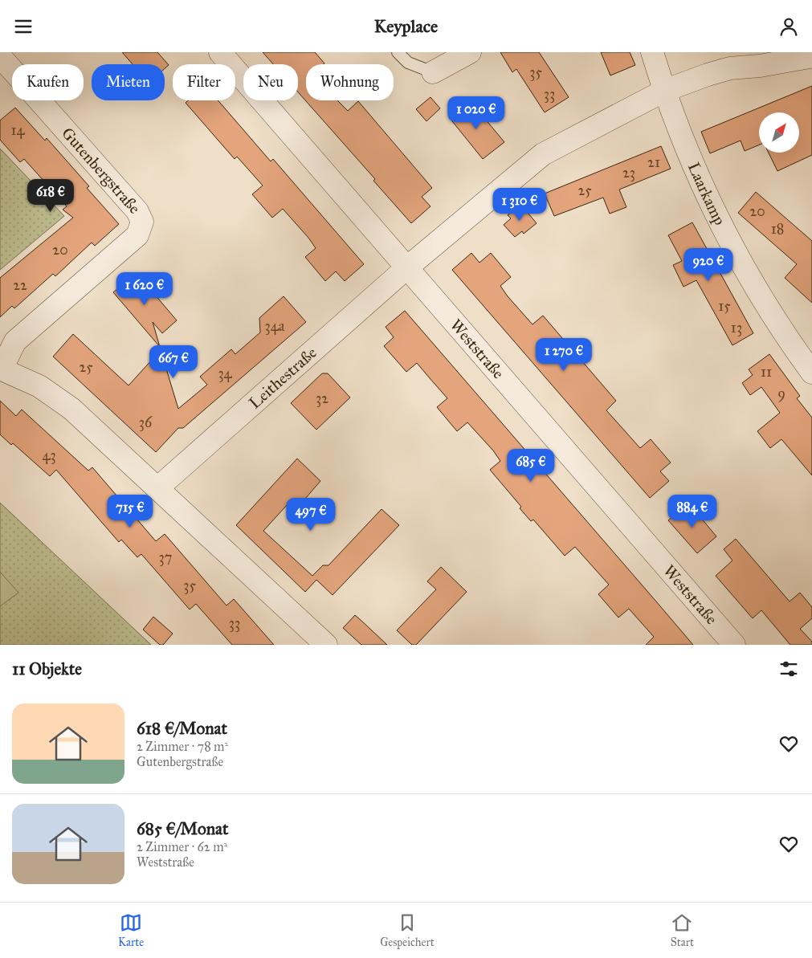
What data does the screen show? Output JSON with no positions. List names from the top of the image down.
{
  "streets": {
    "street": [
      "Gutenbergstraße",
      "Laarkamp",
      "Weststraße",
      "Leithestraße"
    ]
  },
  "crossings": [
    ["Weststraße", "Leithestraße"]
  ],
  "house_numbers": [
    "35",
    "33",
    "14",
    "21",
    "23",
    "25",
    "20",
    "18",
    "20",
    "22",
    "15",
    "34a",
    "13",
    "25",
    "11",
    "34",
    "9",
    "32",
    "36",
    "43",
    "37",
    "35",
    "33"
  ],
  "north": "top right",
  "page": {
    "header": "Keyplace",
    "chip": [
      "Kaufen",
      "Mieten",
      "Filter",
      "Neu",
      "Wohnung"
    ],
    "price": [
      "1 020 €",
      "618 €",
      "1 310 €",
      "920 €",
      "1 620 €",
      "1 270 €",
      "667 €",
      "685 €",
      "715 €",
      "884 €",
      "497 €"
    ],
    "heading": "11 Objekte",
    "list": [
      {
        "name": "618 €/Monat",
        "note": "2 Zimmer · 78 m² · Gutenbergstraße"
      },
      {
        "name": "685 €/Monat",
        "note": "2 Zimmer · 62 m² · Weststraße"
      }
    ],
    "tabs": ["Karte", "Gespeichert", "Start"]
  }
}
